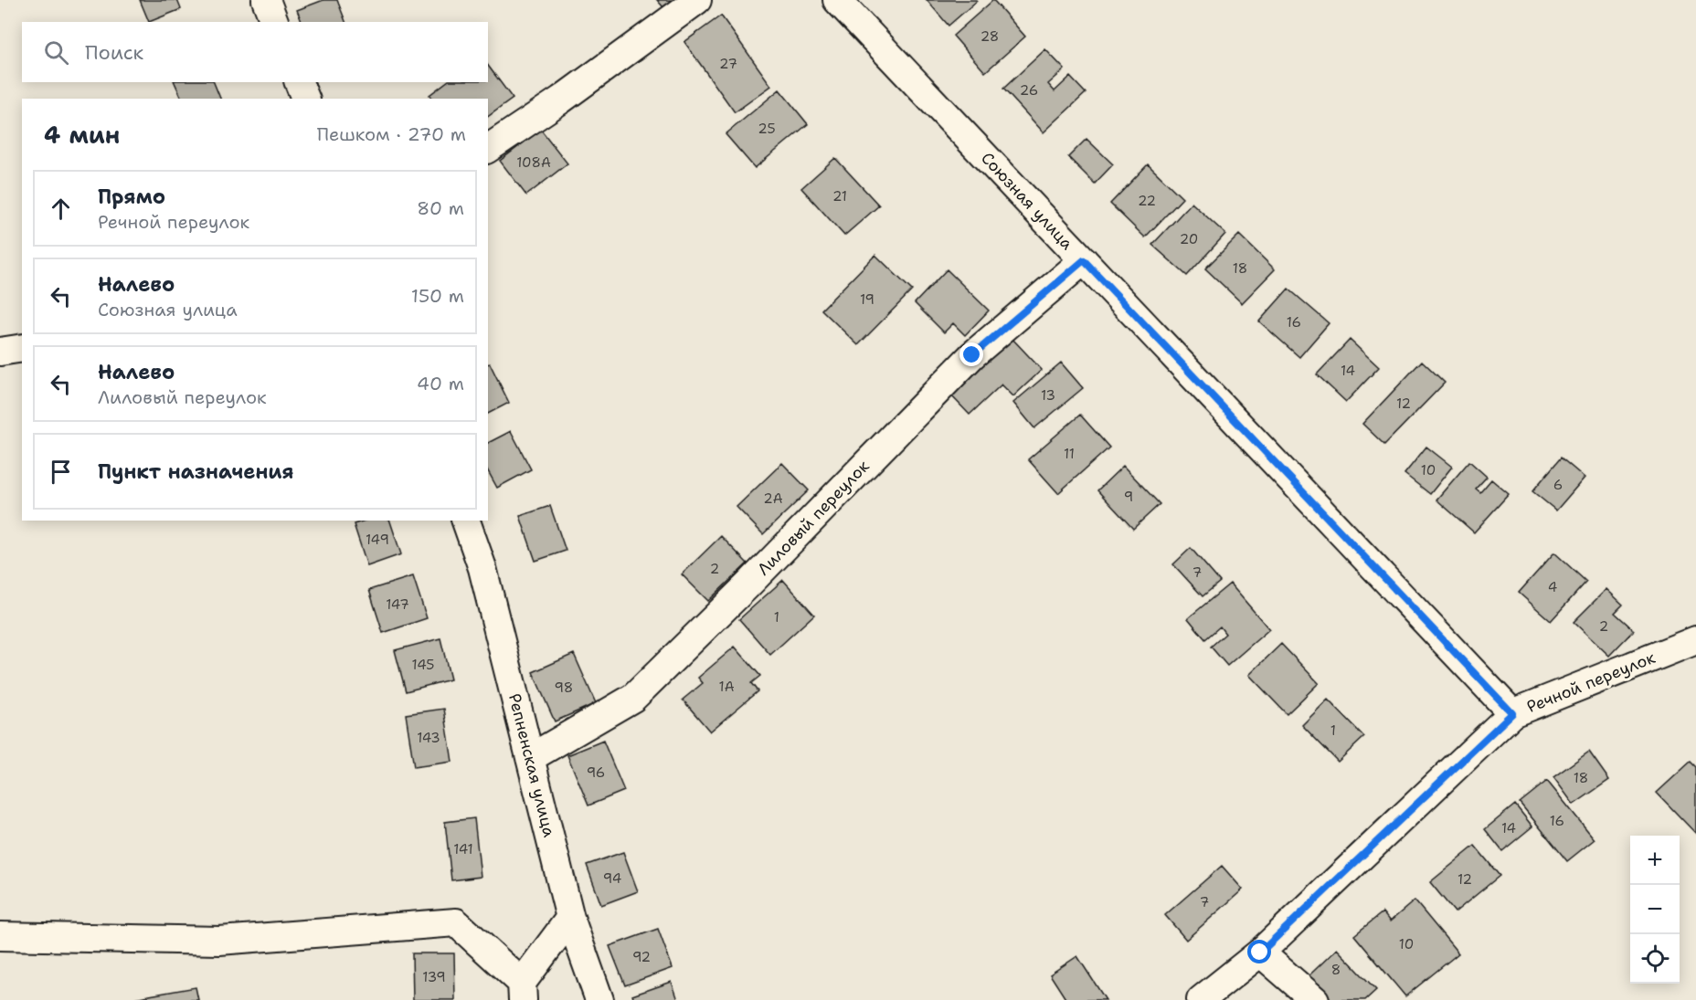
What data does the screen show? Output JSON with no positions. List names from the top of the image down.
{
  "streets": {
    "street": [
      "Союзная улица",
      "Лиловый переулок",
      "Речной переулок",
      "Репненская улица"
    ]
  },
  "crossings": [
    ["Союзная улица", "Лиловый переулок"],
    ["Союзная улица", "Речной переулок"],
    ["Лиловый переулок", "Репненская улица"]
  ],
  "house_numbers": [
    "28",
    "27",
    "26",
    "25",
    "108А",
    "21",
    "22",
    "20",
    "18",
    "19",
    "16",
    "14",
    "13",
    "12",
    "11",
    "10",
    "6",
    "9",
    "2А",
    "149",
    "2",
    "7",
    "4",
    "147",
    "1",
    "2",
    "145",
    "1А",
    "98",
    "1",
    "143",
    "96",
    "18",
    "16",
    "14",
    "141",
    "94",
    "12",
    "7",
    "10",
    "92",
    "8",
    "139"
  ],
  "page": {
    "search": "Поиск",
    "heading": ["4 мин", "Пешком · 270 m"],
    "list": [
      ["Прямо", "Речной переулок", "80 m"],
      ["Налево", "Союзная улица", "150 m"],
      ["Налево", "Лиловый переулок", "40 m"],
      "Пункт назначения"
    ],
    "map_buttons": ["+", "−"]
  }
}
